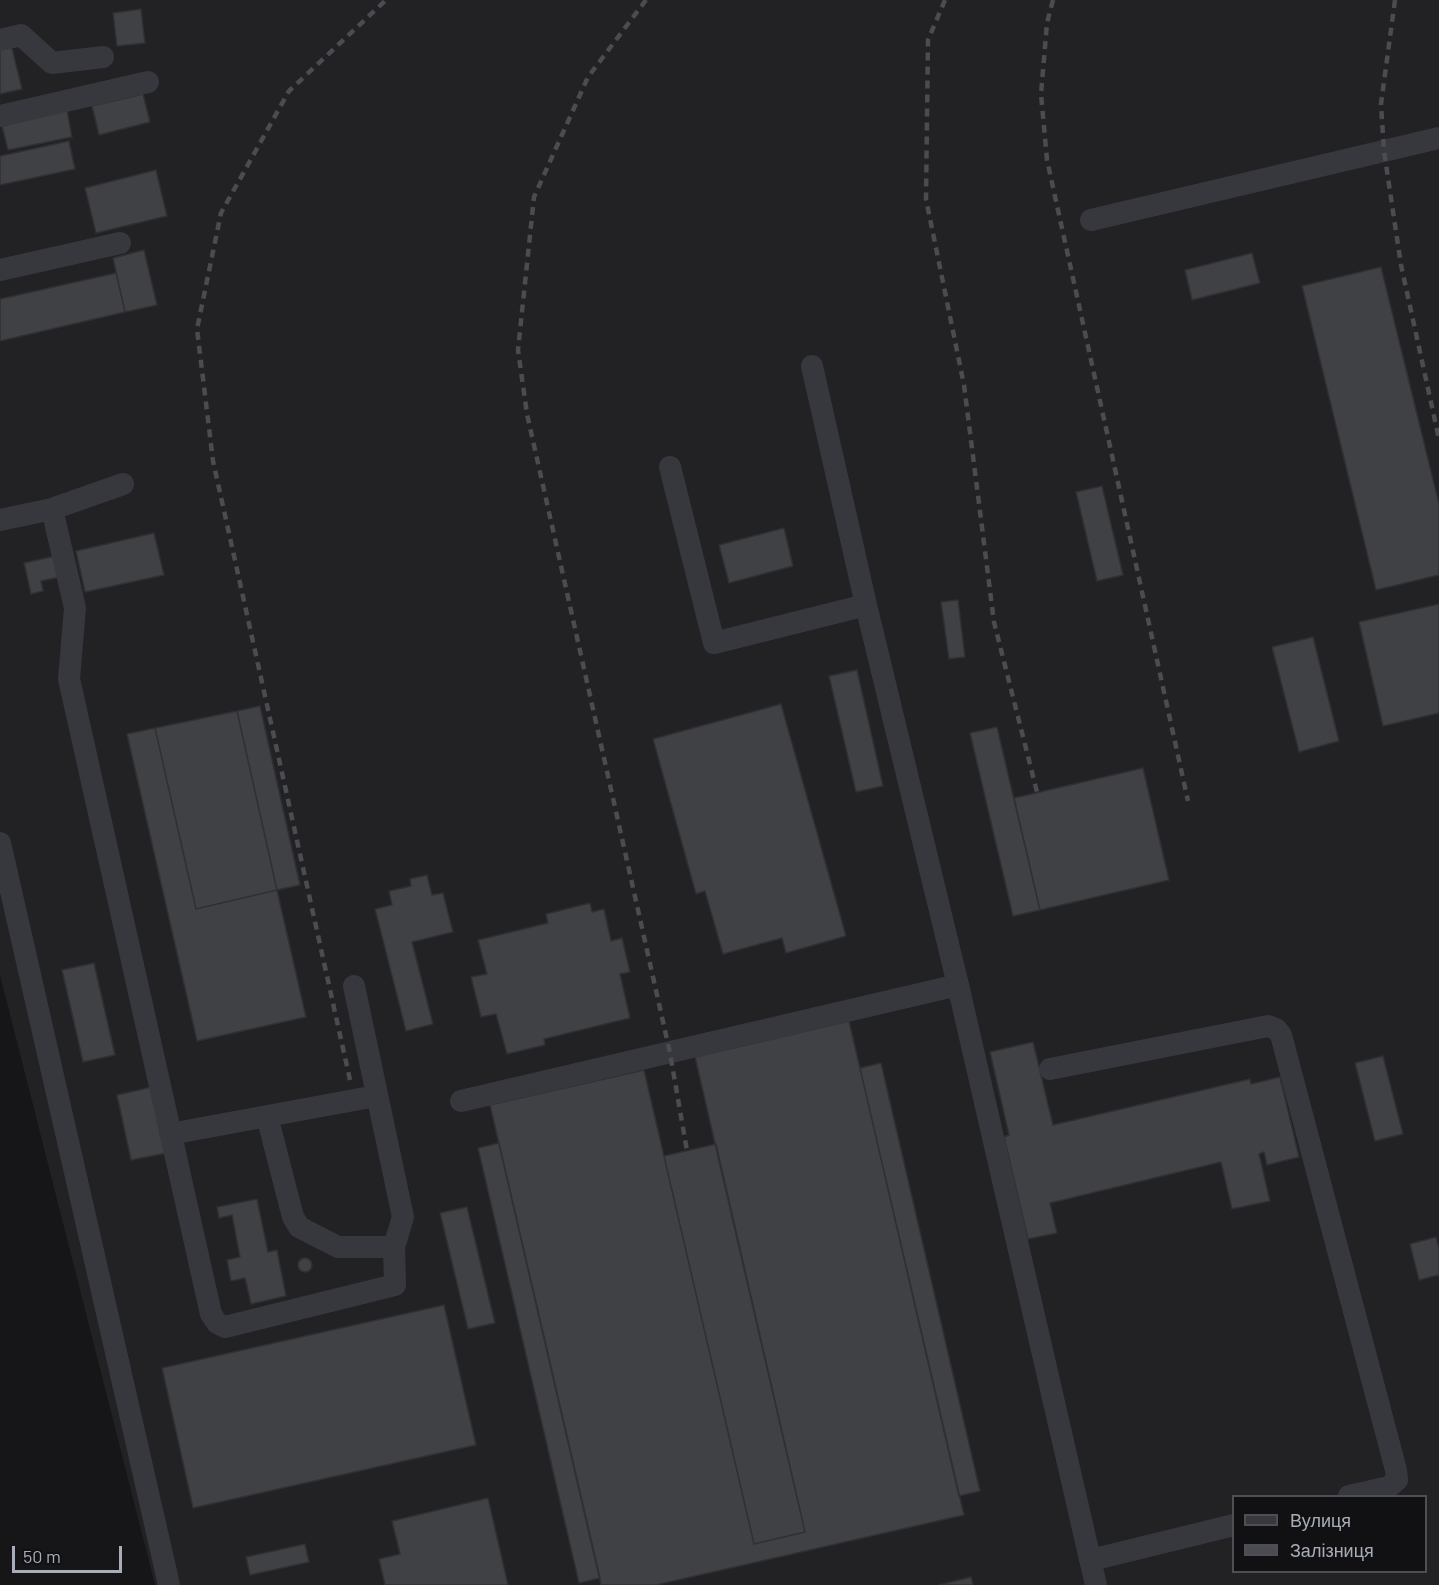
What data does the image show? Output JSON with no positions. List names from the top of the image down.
{
  "legend": ["Вулиця", "Залізниця"],
  "scale_bar": "50 m"
}
